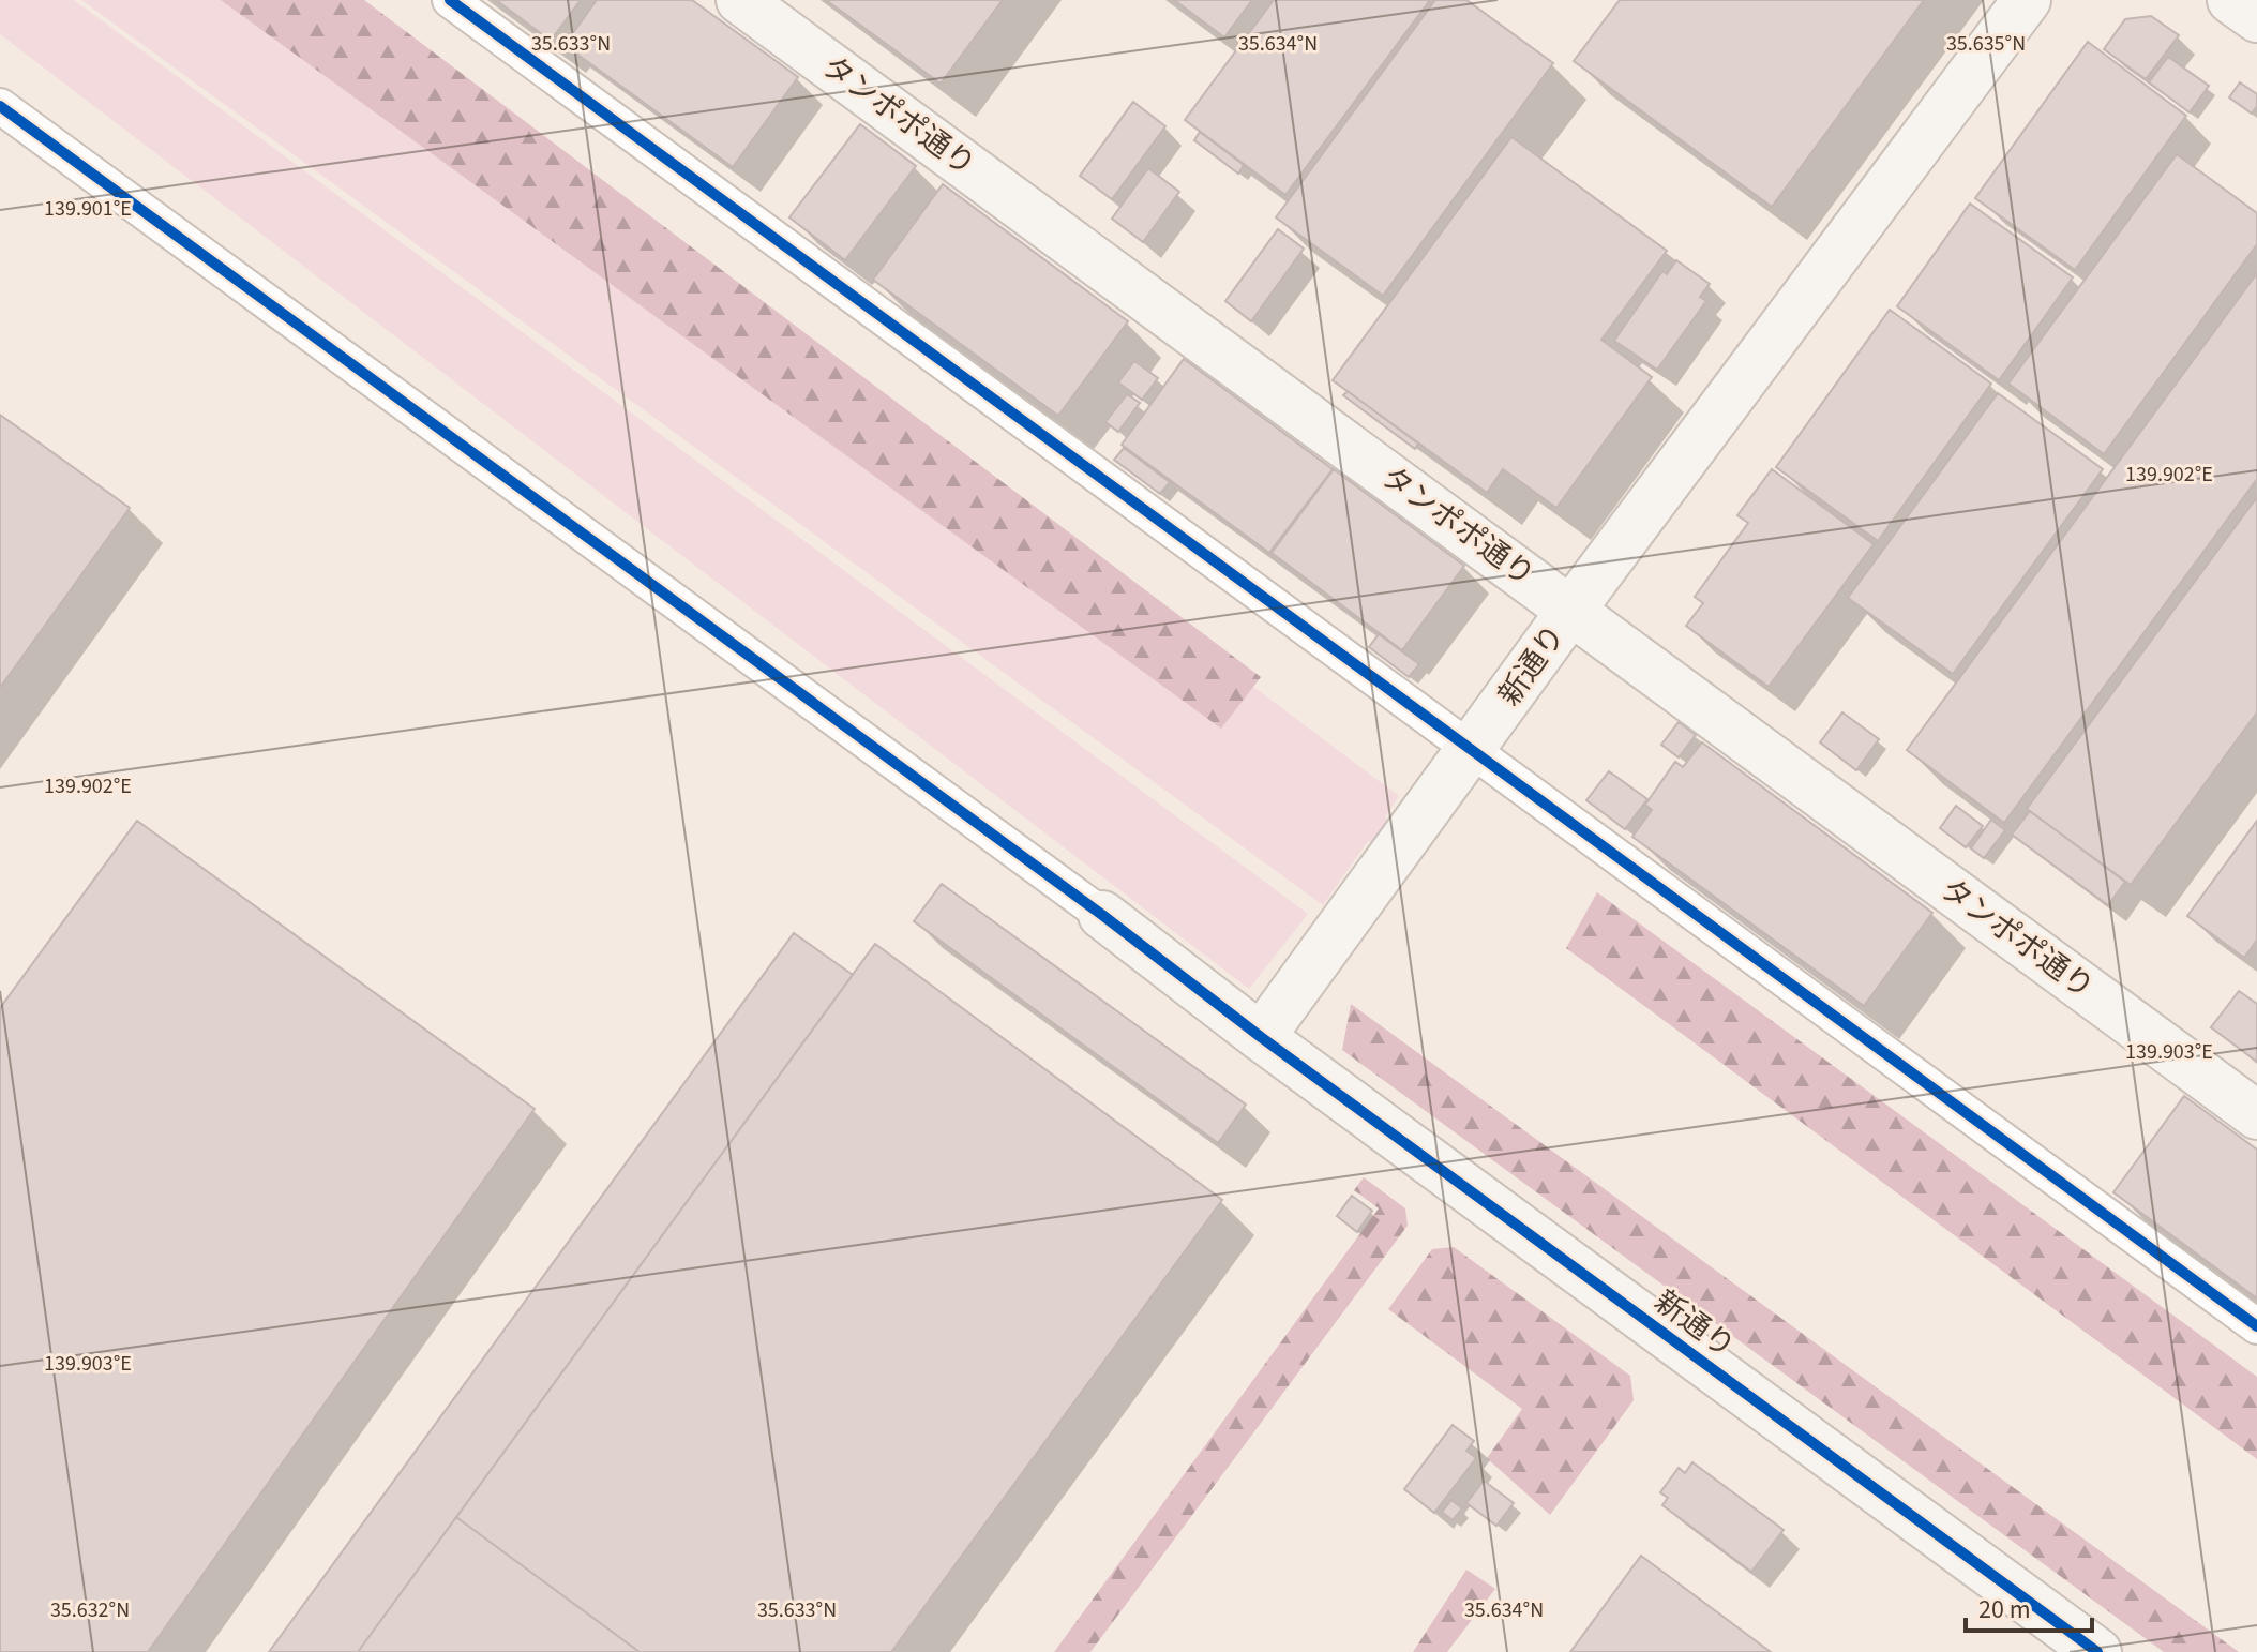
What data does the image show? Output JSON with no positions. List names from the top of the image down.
{
  "streets": {
    "street": ["タンポポ通り", "新通り"]
  },
  "crossings": [
    ["タンポポ通り", "新通り"]
  ],
  "scale_bar": "20 m",
  "coordinates": [
    "35.633°N",
    "35.634°N",
    "35.635°N",
    "139.901°E",
    "139.902°E",
    "139.903°E",
    "35.632°N"
  ]
}
